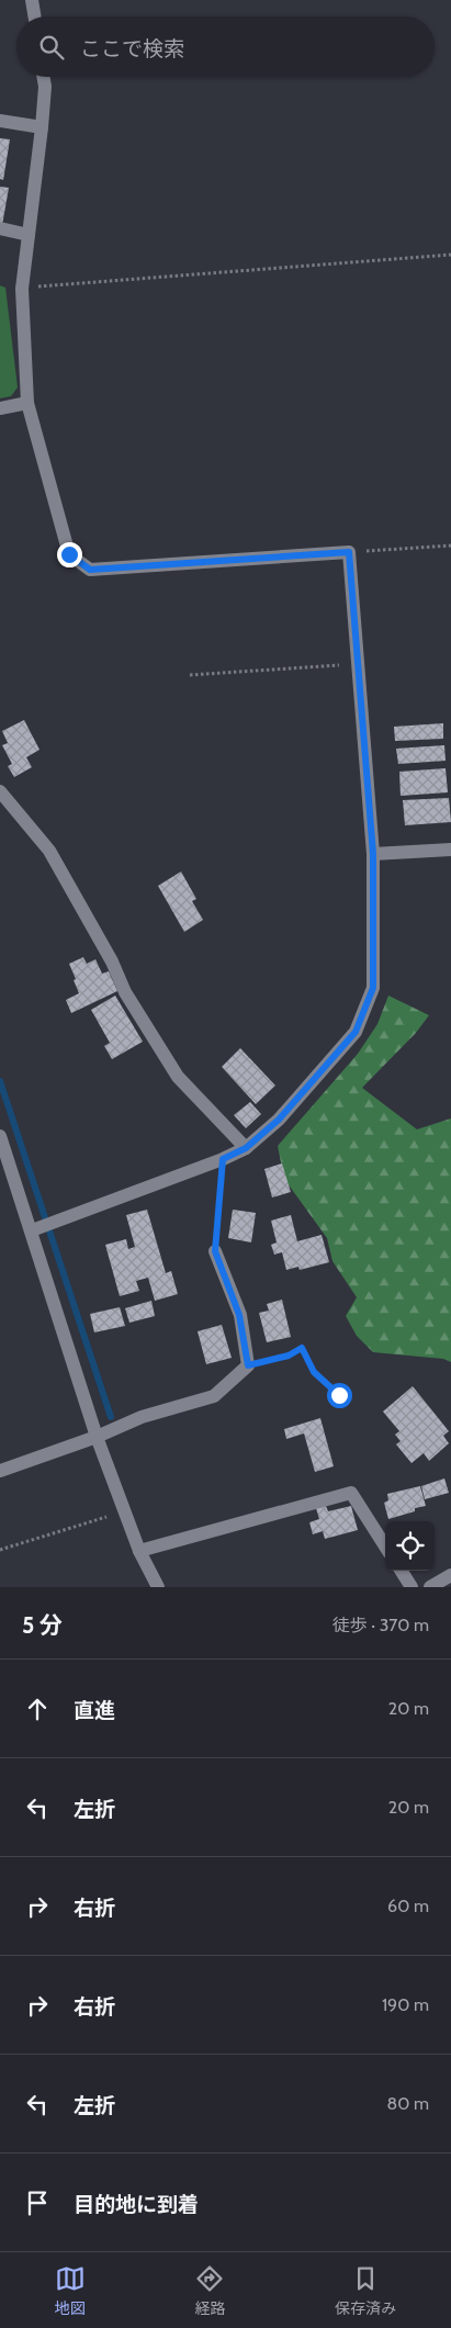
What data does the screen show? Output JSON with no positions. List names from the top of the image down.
{
  "page": {
    "search": "ここで検索",
    "heading": ["5 分", "徒歩 · 370 m"],
    "list": [
      ["直進", "20 m"],
      ["左折", "20 m"],
      ["右折", "60 m"],
      ["右折", "190 m"],
      ["左折", "80 m"],
      "目的地に到着"
    ],
    "nav": ["地図", "経路", "保存済み"]
  }
}
